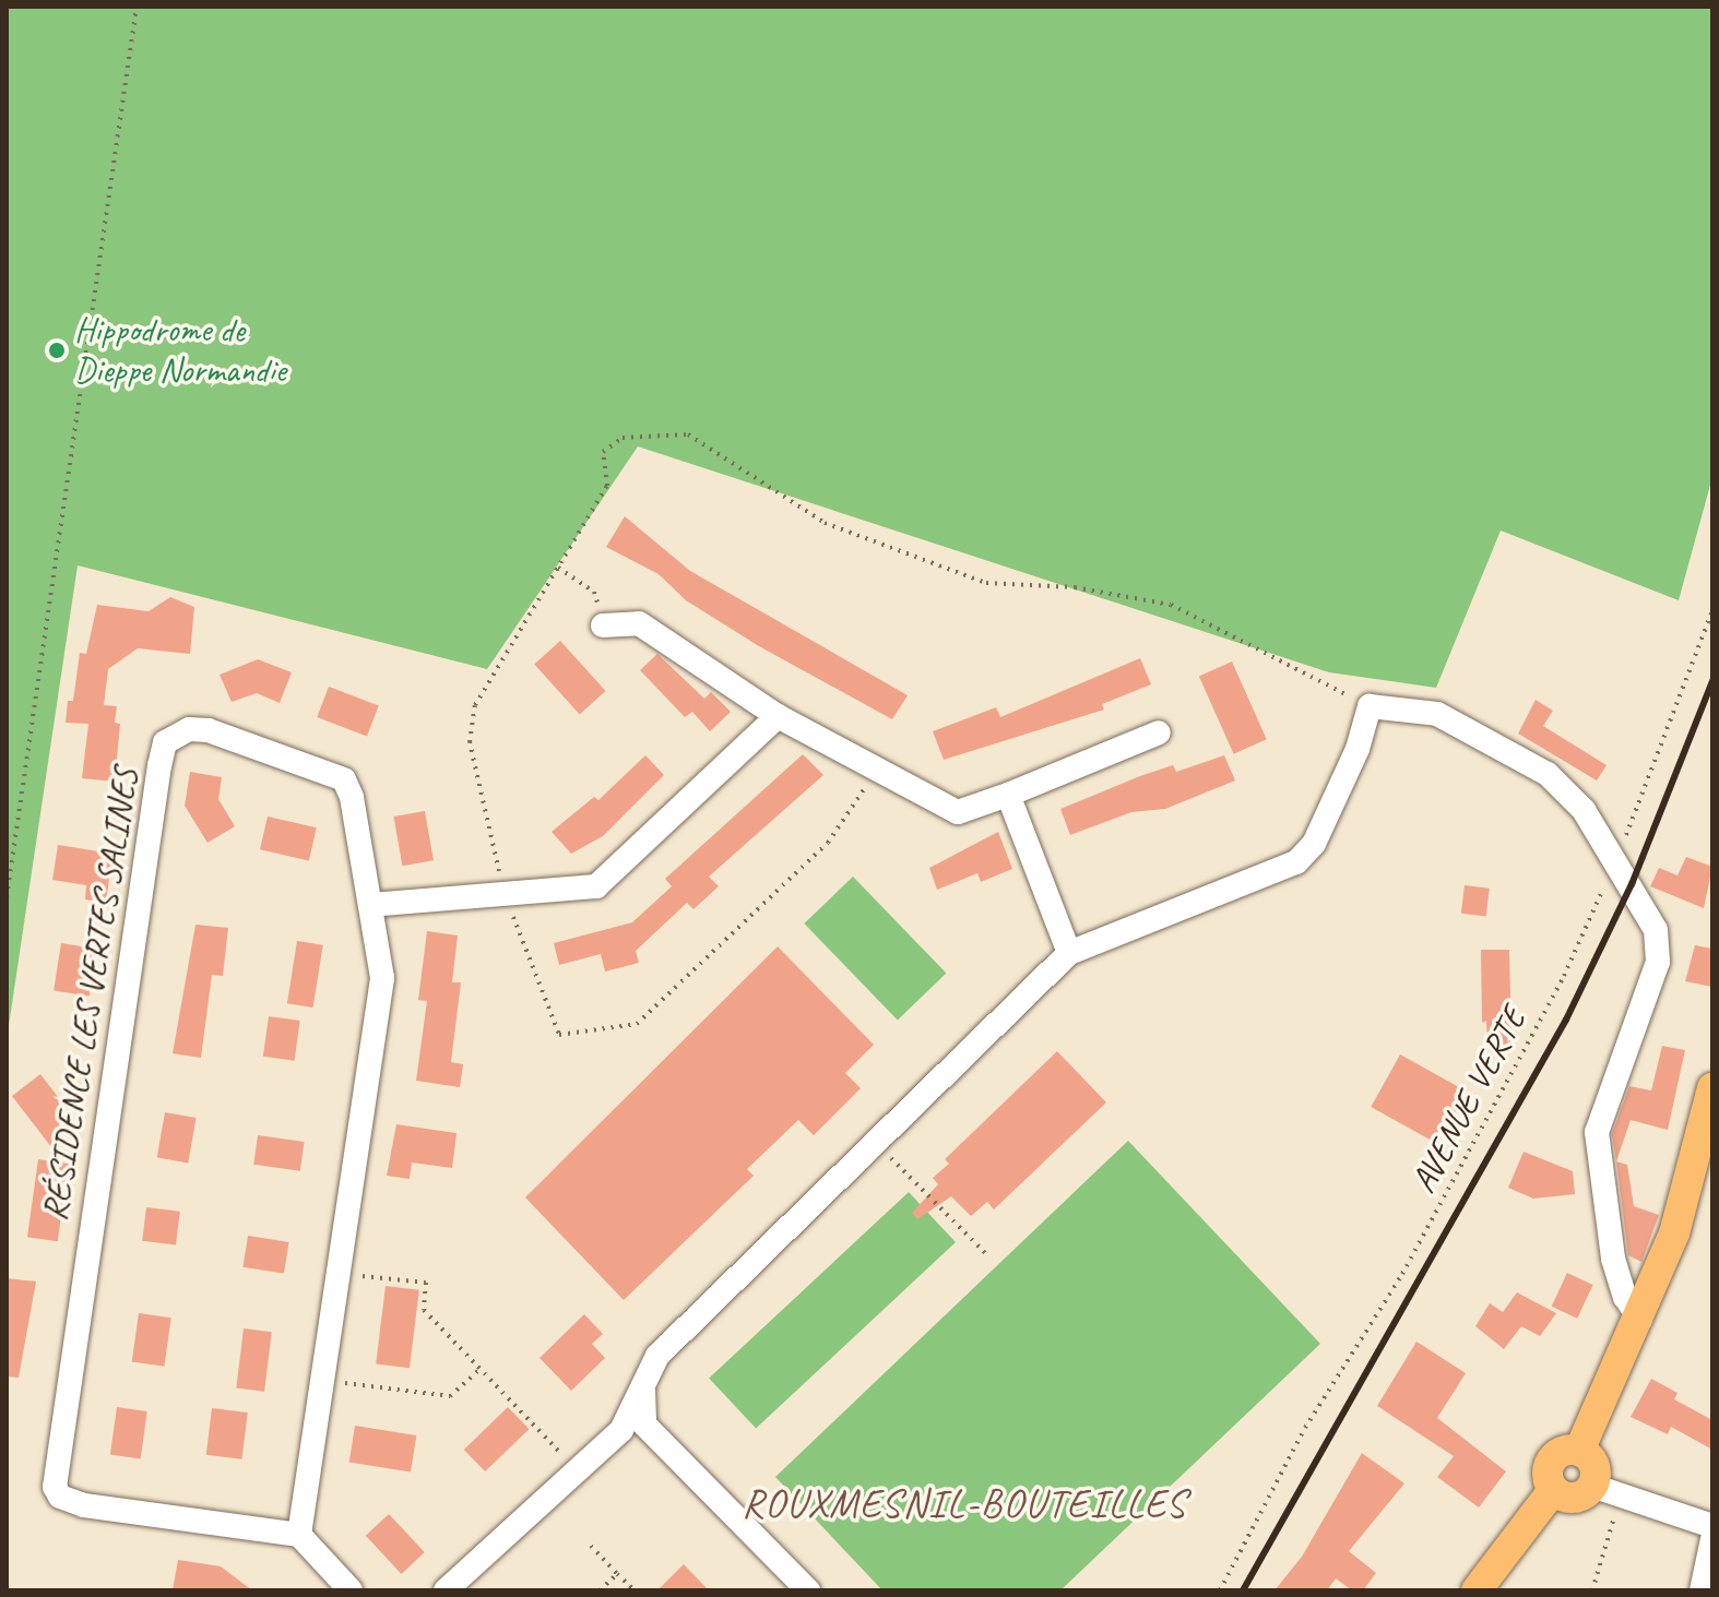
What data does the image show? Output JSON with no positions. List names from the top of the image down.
{
  "streets": {
    "street": ["RÉSIDENCE LES VERTES SALINES"],
    "path": ["AVENUE VERTE"]
  },
  "districts": ["ROUXMESNIL-BOUTEILLES"],
  "places": ["Hippodrome de Dieppe Normandie"]
}
